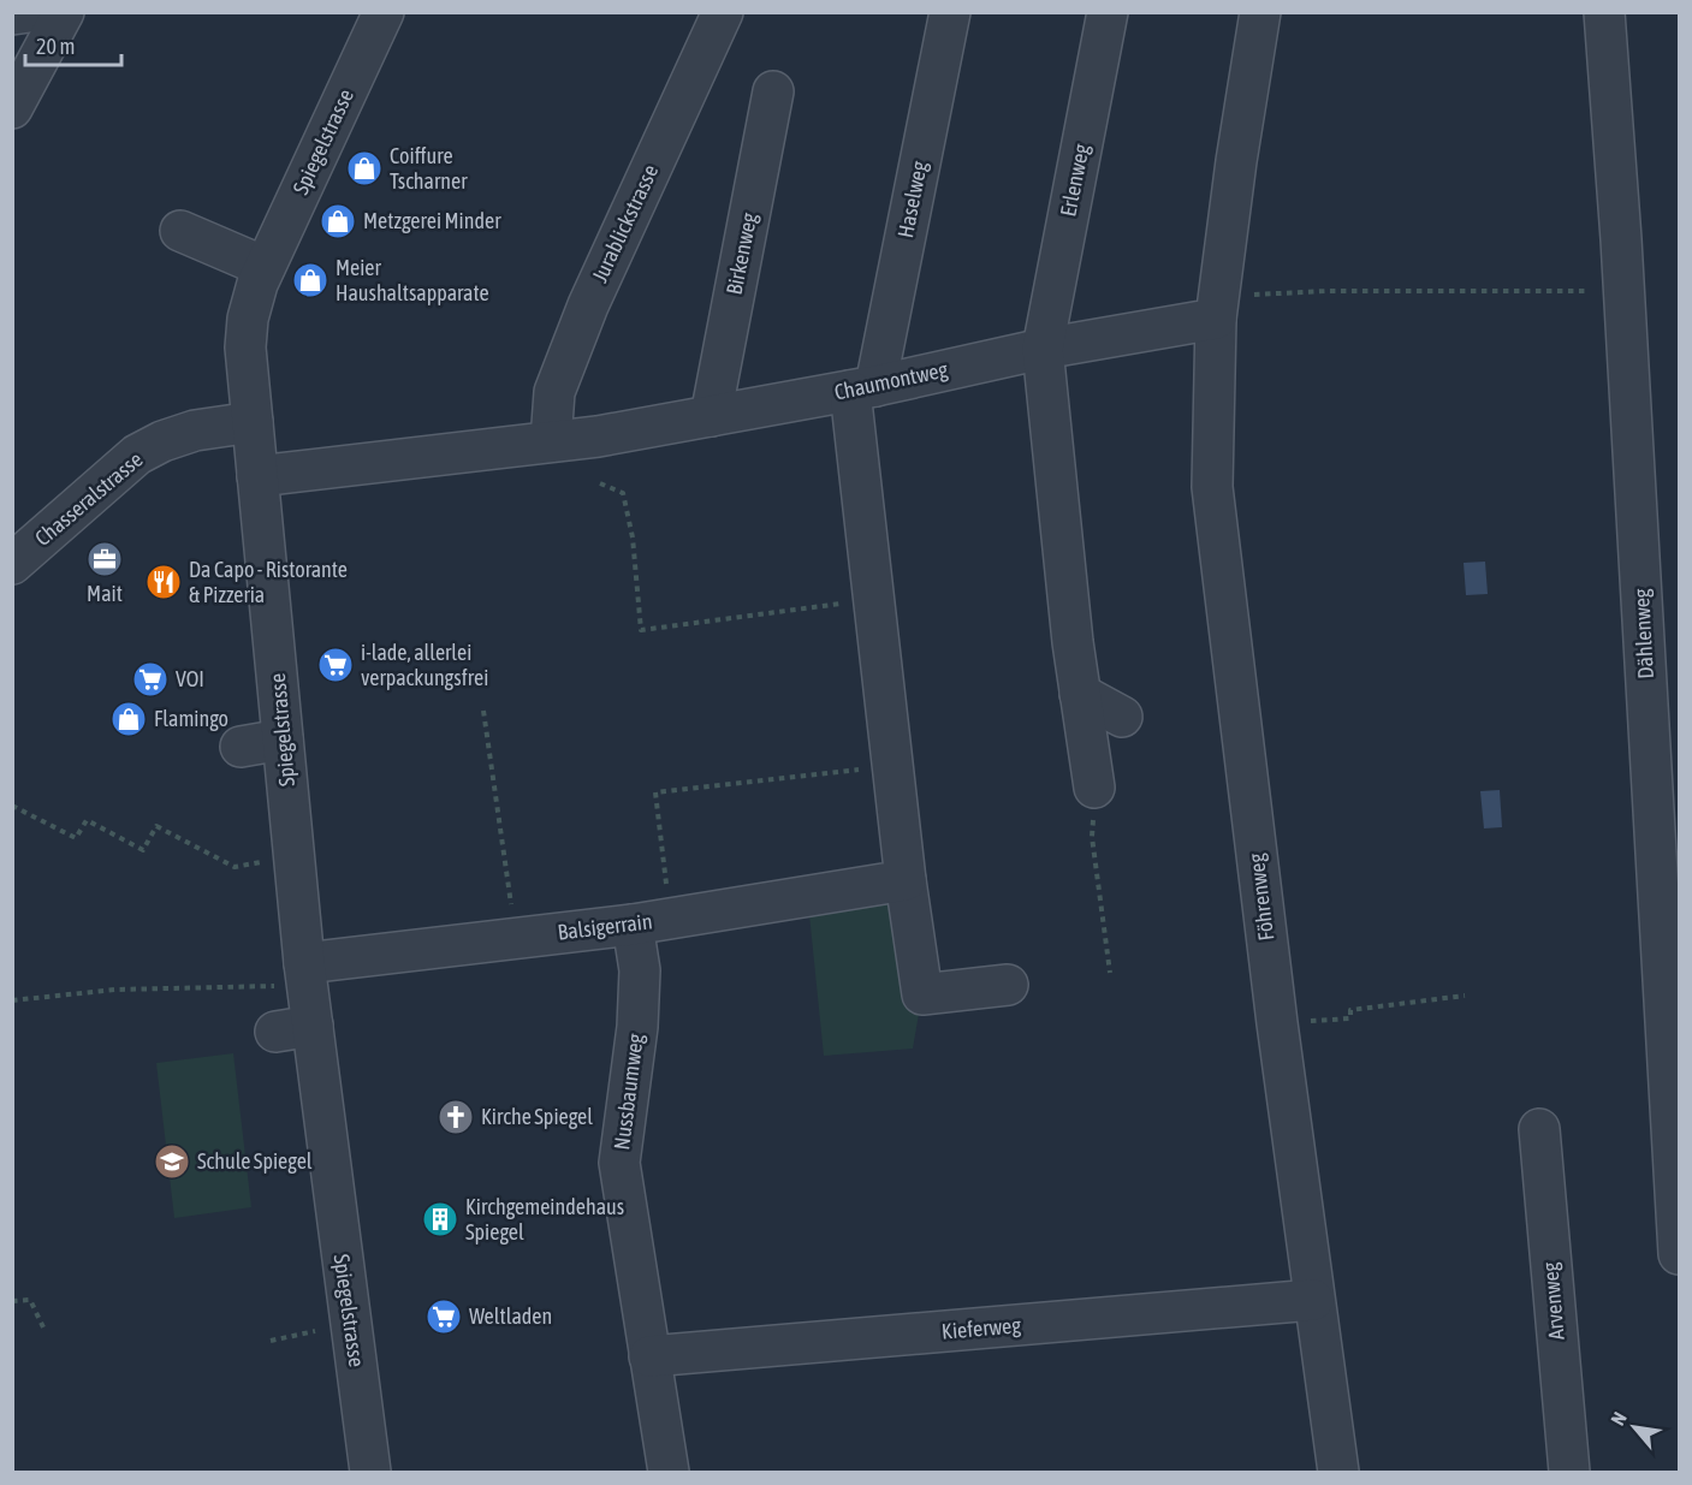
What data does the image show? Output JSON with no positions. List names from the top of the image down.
{
  "streets": {
    "street": [
      "Spiegelstrasse",
      "Erlenweg",
      "Haselweg",
      "Jurablickstrasse",
      "Birkenweg",
      "Chaumontweg",
      "Chasseralstrasse",
      "Dählenweg",
      "Föhrenweg",
      "Balsigerrain",
      "Nussbaumweg",
      "Arvenweg",
      "Kieferweg"
    ]
  },
  "crossings": [
    ["Spiegelstrasse", "Chaumontweg"],
    ["Spiegelstrasse", "Chasseralstrasse"],
    ["Spiegelstrasse", "Balsigerrain"],
    ["Erlenweg", "Chaumontweg"],
    ["Haselweg", "Chaumontweg"],
    ["Jurablickstrasse", "Chaumontweg"],
    ["Birkenweg", "Chaumontweg"],
    ["Chaumontweg", "Föhrenweg"],
    ["Föhrenweg", "Kieferweg"],
    ["Balsigerrain", "Nussbaumweg"],
    ["Nussbaumweg", "Kieferweg"]
  ],
  "places": {
    "shop": [
      "Coiffure Tscharner",
      "Metzgerei Minder",
      "Meier Haushaltsapparate",
      "Flamingo"
    ],
    "office": ["Mait"],
    "restaurant": ["Da Capo - Ristorante & Pizzeria"],
    "supermarket": ["i-lade, allerlei verpackungsfrei", "VOI", "Weltladen"],
    "church": ["Kirche Spiegel"],
    "school or university": ["Schule Spiegel"],
    "building": ["Kirchgemeindehaus Spiegel"]
  },
  "scale_bar": "20 m",
  "north": "top left"
}
